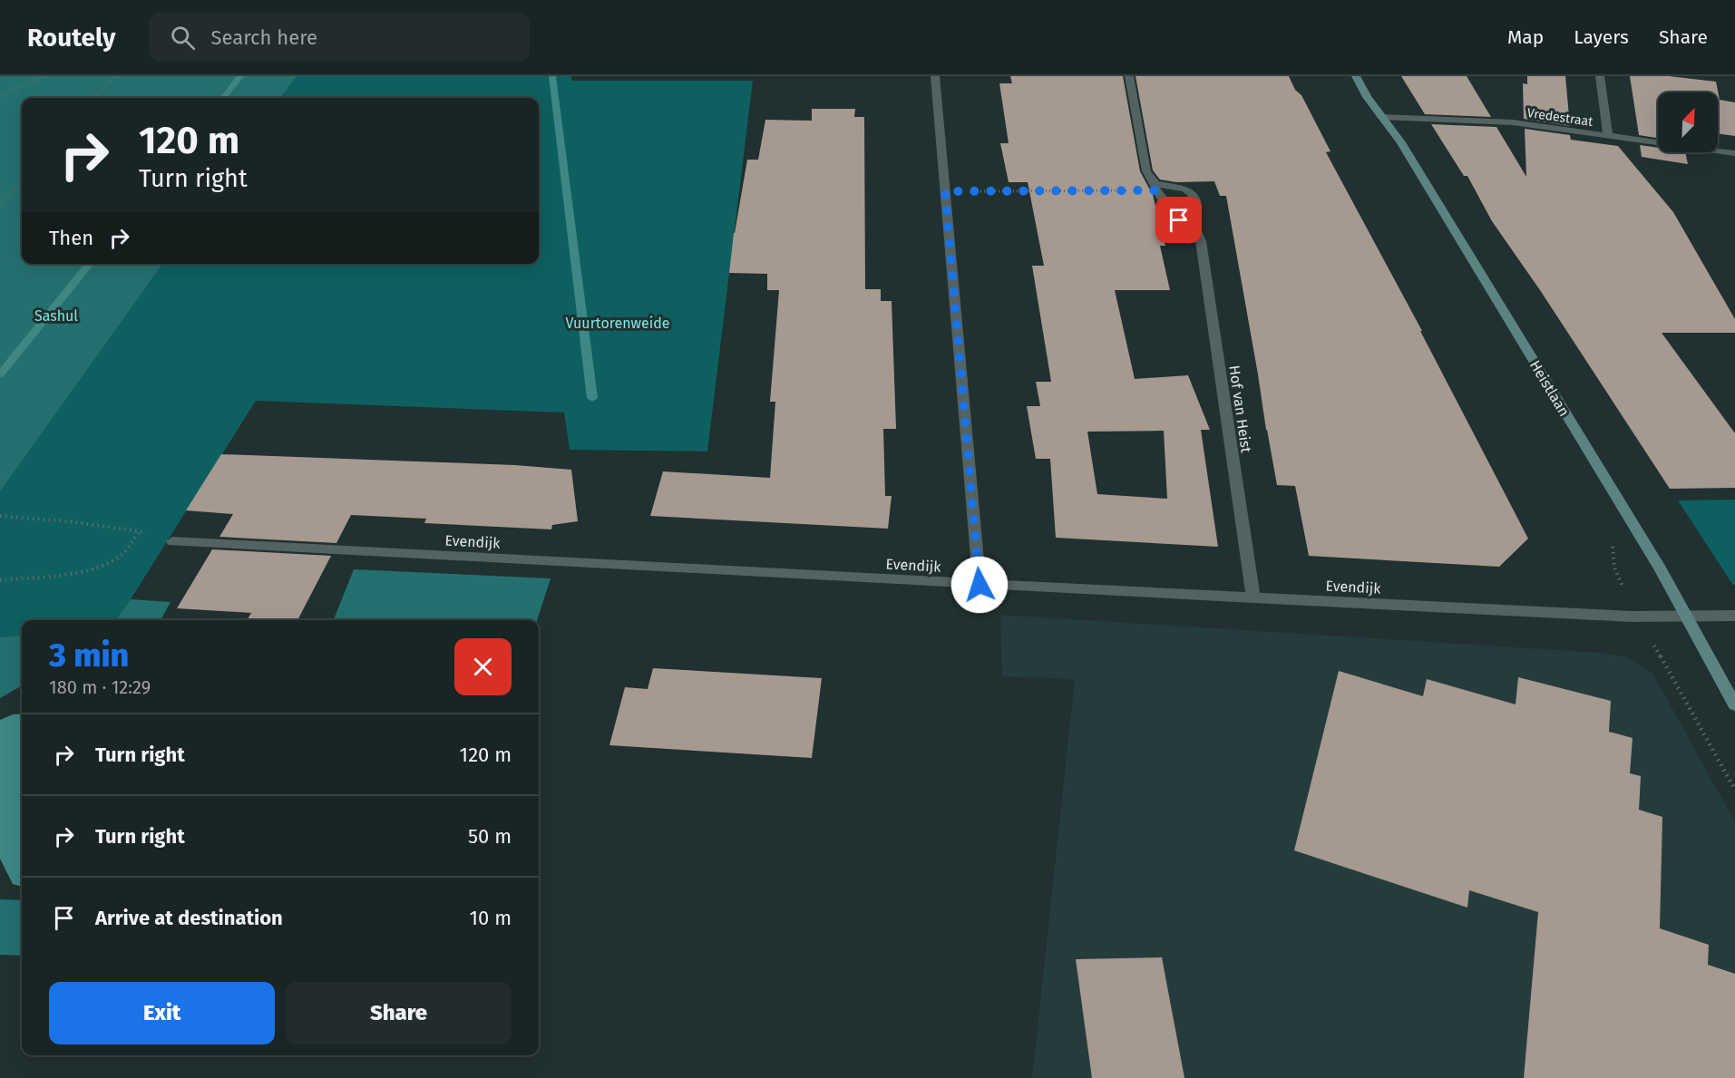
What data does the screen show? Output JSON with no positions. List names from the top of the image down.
{
  "streets": {
    "main road": ["Heistlaan"],
    "street": ["Vredestraat", "Hof van Heist", "Evendijk"]
  },
  "crossings": [
    ["Vredestraat", "Heistlaan"],
    ["Heistlaan", "Evendijk"],
    ["Hof van Heist", "Evendijk"]
  ],
  "parks": ["Sashul", "Vuurtorenweide"],
  "north": "top right",
  "page": {
    "header": "Routely",
    "search": "Search here",
    "nav": ["Map", "Layers", "Share"],
    "turn": ["120 m", "Turn right"],
    "then": "Then",
    "heading": ["3 min", "180 m · 12:29"],
    "list": [
      {
        "name": "Turn right",
        "value": "120 m"
      },
      {
        "name": "Turn right",
        "value": "50 m"
      },
      {
        "name": "Arrive at destination",
        "value": "10 m"
      }
    ],
    "buttons": ["Exit", "Share"]
  }
}
